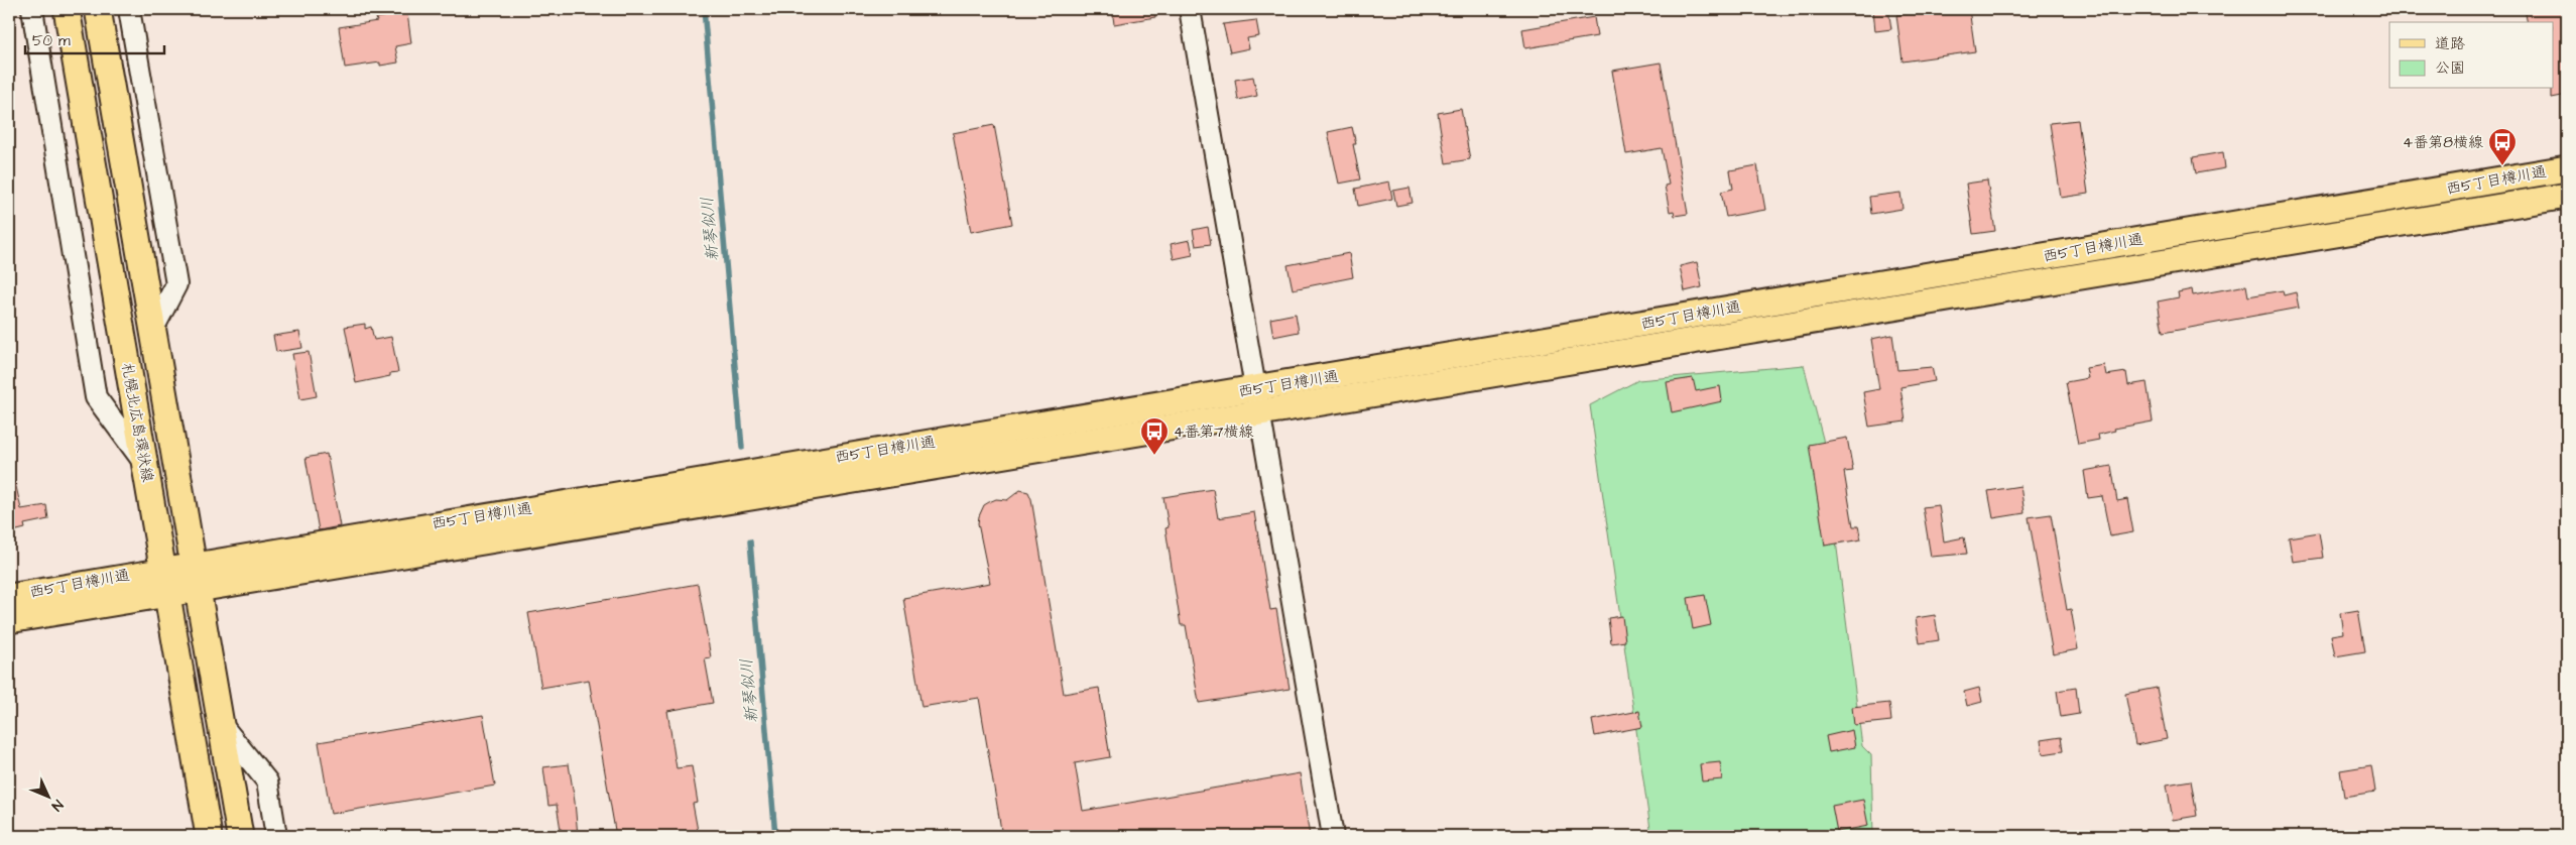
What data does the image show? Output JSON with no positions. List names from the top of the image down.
{
  "streets": {
    "main road": ["西5丁目樽川通", "札幌北広島環状線"]
  },
  "crossings": [
    ["西5丁目樽川通", "札幌北広島環状線"]
  ],
  "water": ["新琴似川"],
  "places": {
    "bus stop": ["4番第8横線", "4番第7横線"]
  },
  "legend": ["道路", "公園"],
  "scale_bar": "50 m",
  "north": "bottom right"
}
